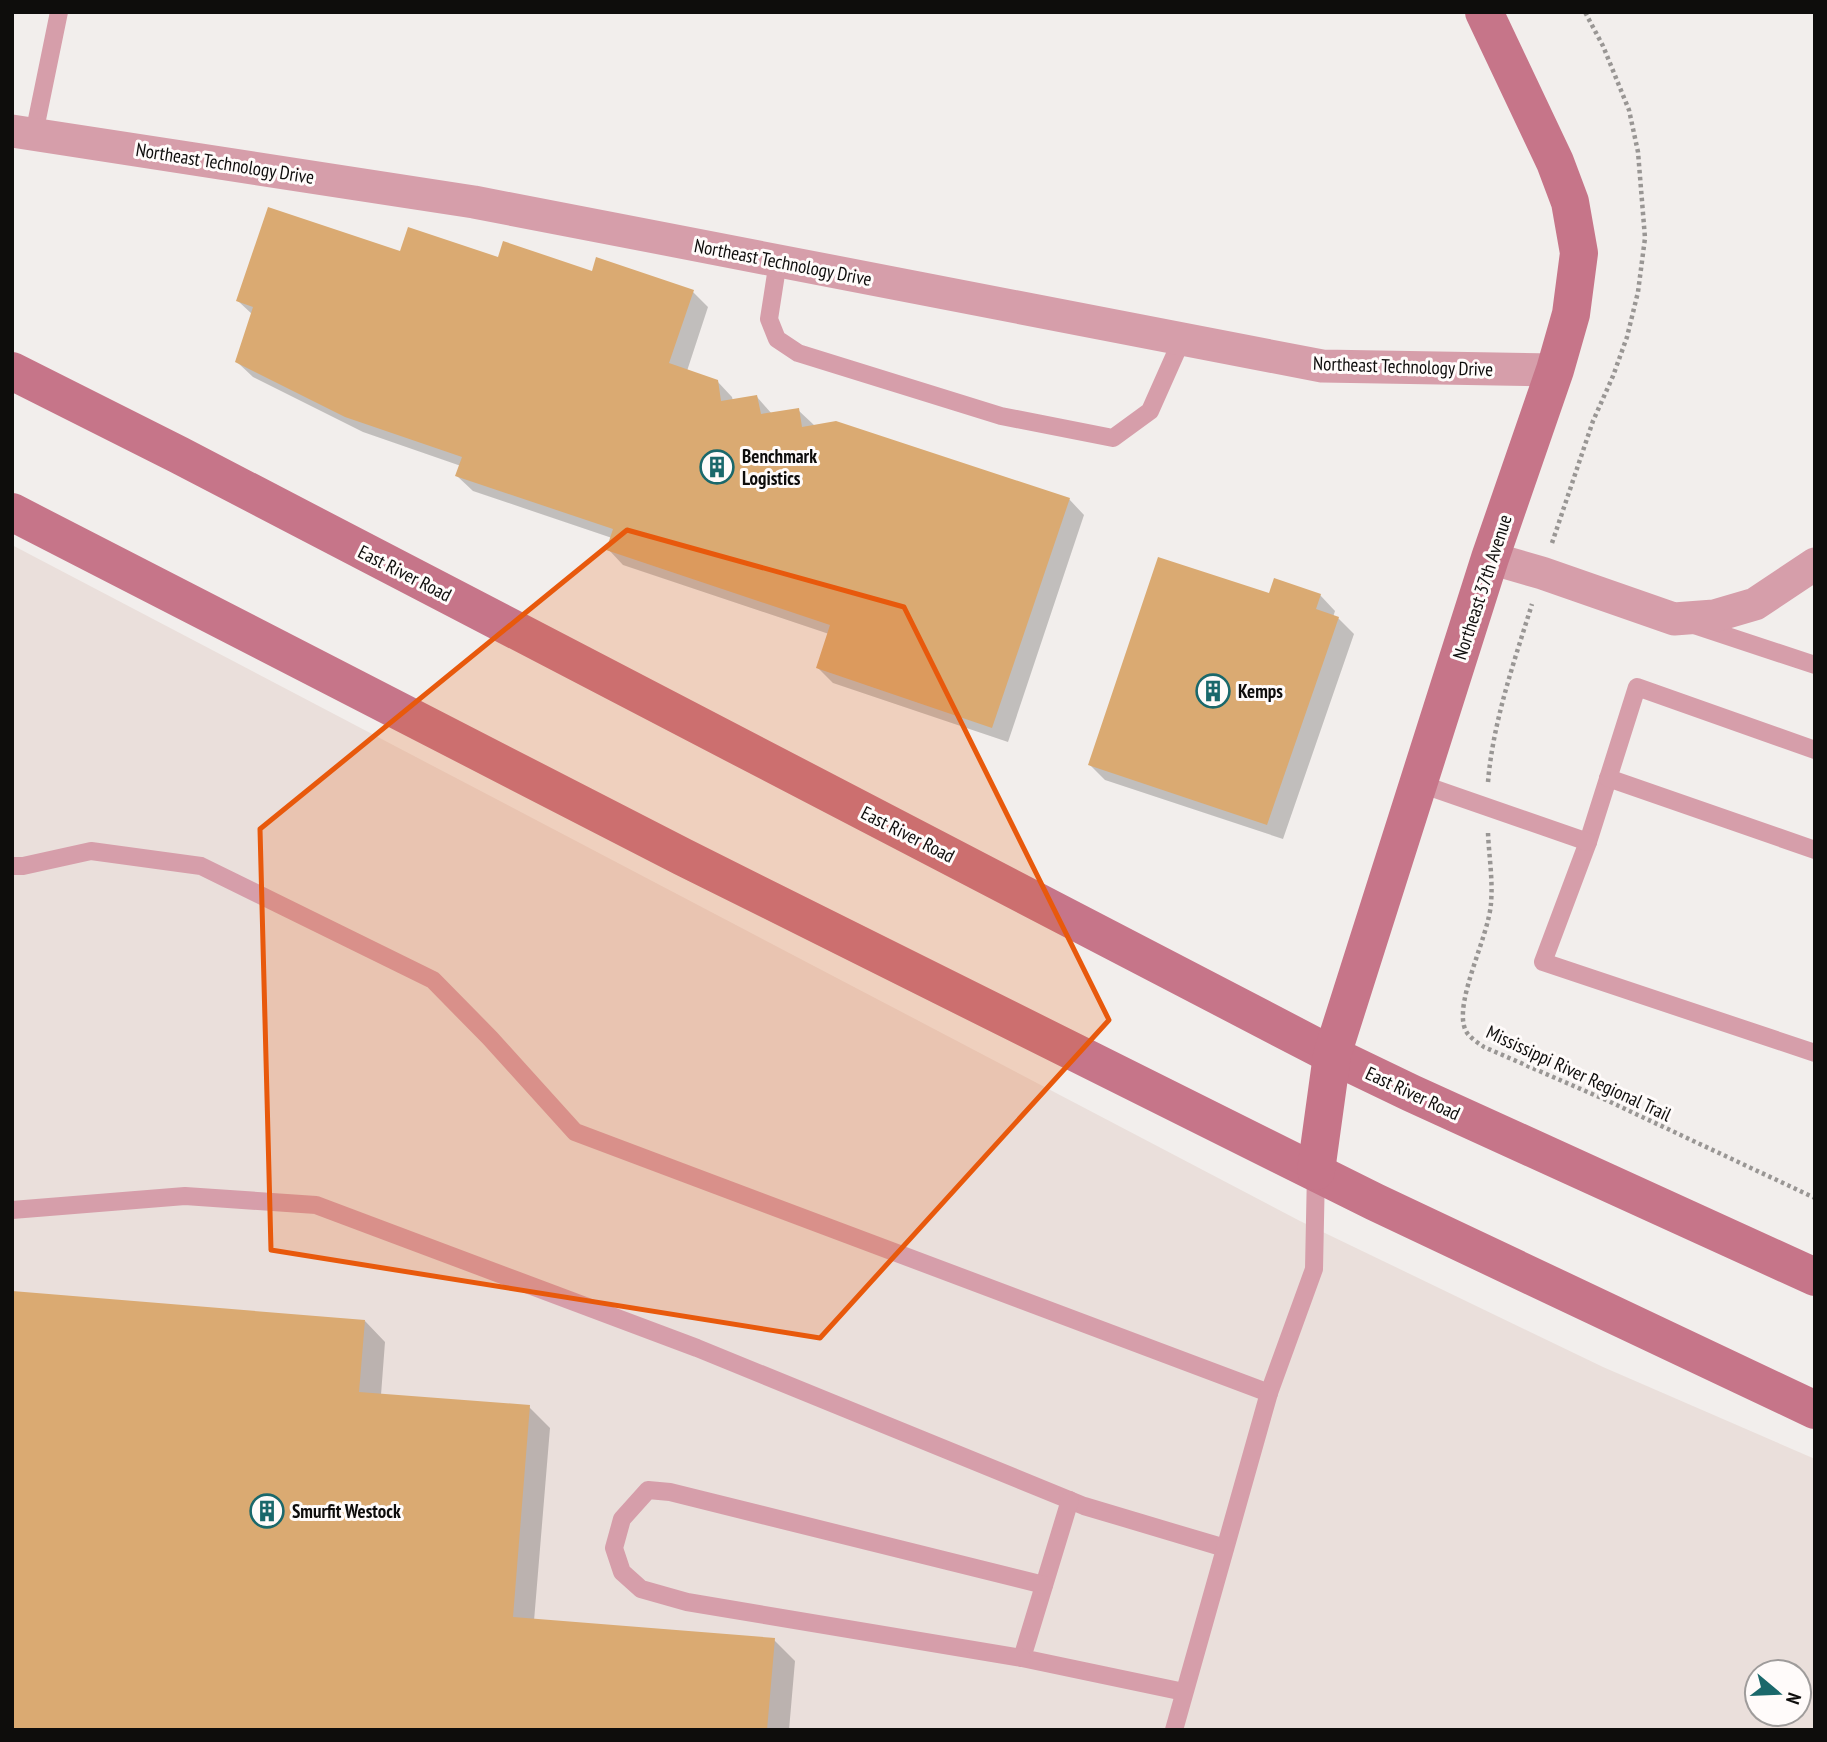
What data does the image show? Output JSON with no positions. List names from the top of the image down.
{
  "streets": {
    "street": ["Northeast Technology Drive", "East River Road", "Northeast 37th Avenue"],
    "path": ["Mississippi River Regional Trail"]
  },
  "crossings": [
    ["Northeast Technology Drive", "Northeast 37th Avenue"],
    ["East River Road", "Northeast 37th Avenue"]
  ],
  "places": {
    "building": ["Benchmark Logistics", "Kemps", "Smurfit Westock"]
  },
  "north": "right"
}
